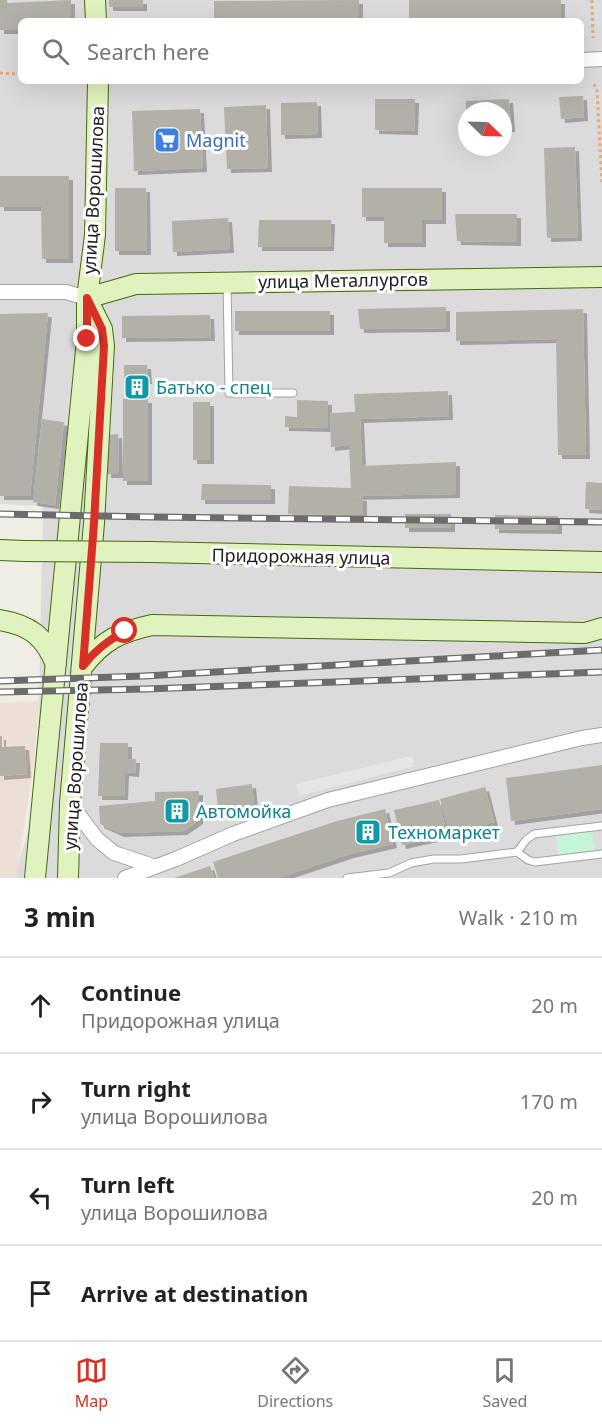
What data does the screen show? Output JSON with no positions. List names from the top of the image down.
{
  "streets": {
    "main road": ["улица Ворошилова", "улица Металлургов", "Придорожная улица"]
  },
  "crossings": [
    ["улица Ворошилова", "улица Металлургов"]
  ],
  "places": {
    "supermarket": ["Magnit"],
    "building": ["Батько - спец", "Автомойка", "Техномаркет"]
  },
  "north": "bottom right",
  "page": {
    "search": "Search here",
    "heading": ["3 min", "Walk · 210 m"],
    "list": [
      ["Continue", "Придорожная улица", "20 m"],
      ["Turn right", "улица Ворошилова", "170 m"],
      ["Turn left", "улица Ворошилова", "20 m"],
      "Arrive at destination"
    ],
    "nav": ["Map", "Directions", "Saved"]
  }
}
